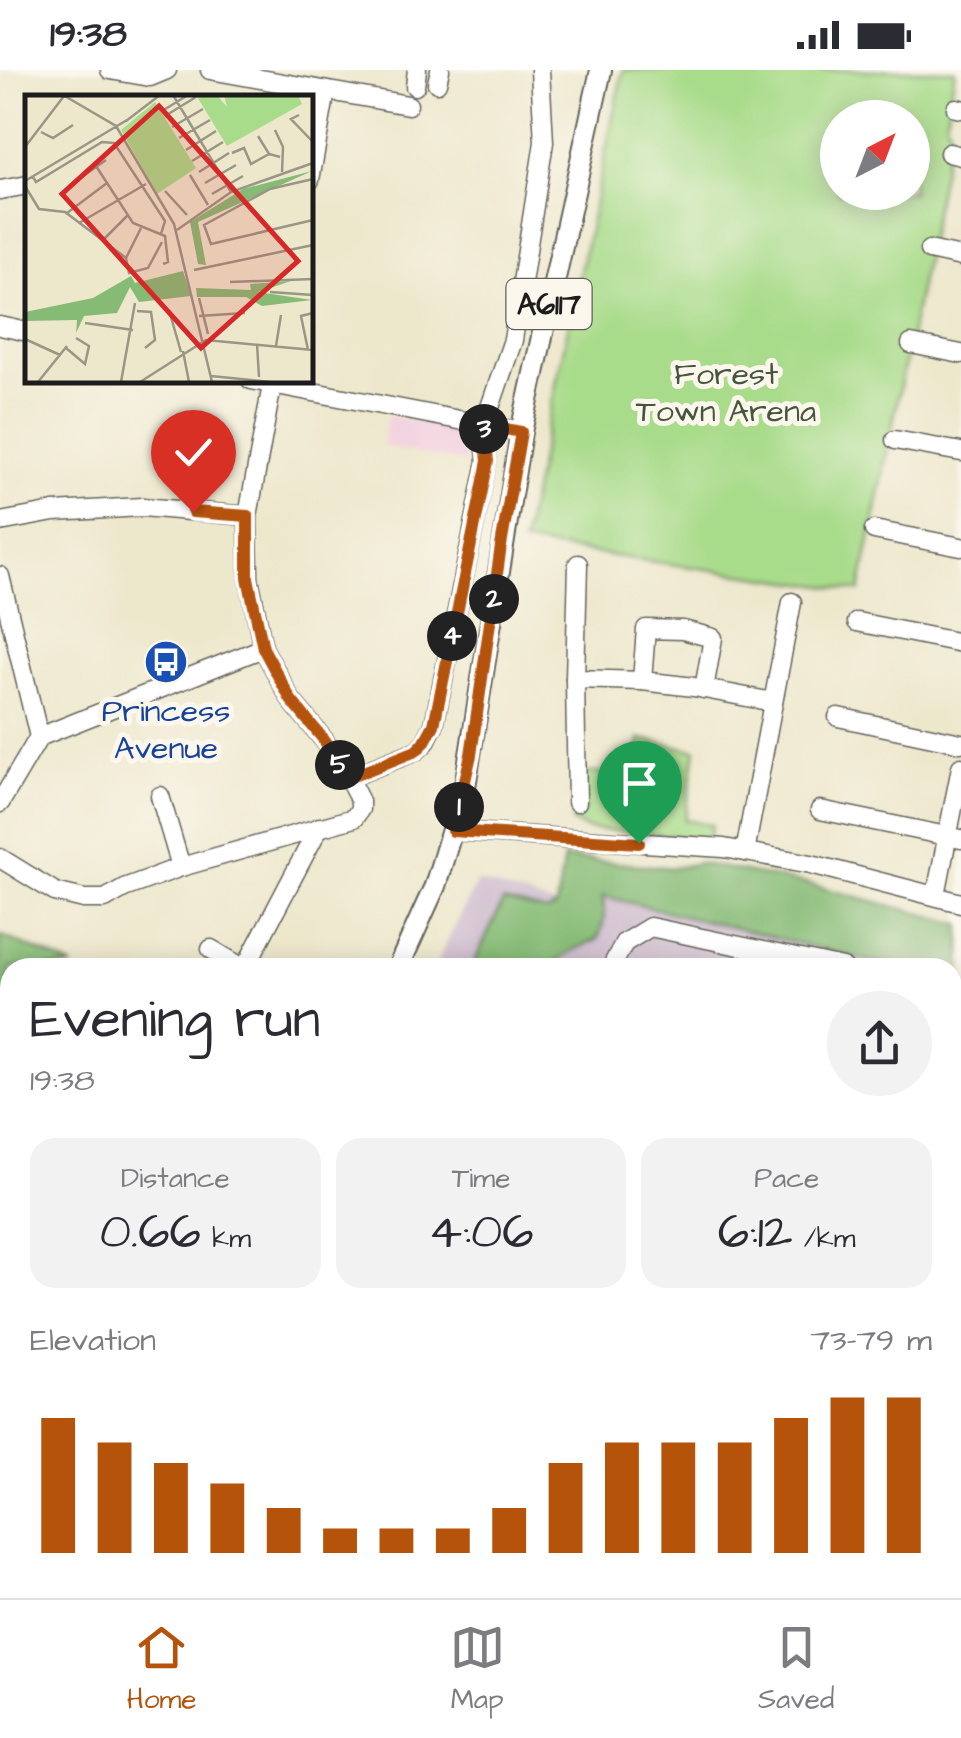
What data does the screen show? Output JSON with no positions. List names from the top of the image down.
{
  "streets": {
    "main road": ["A6117"]
  },
  "parks": ["Forest Town Arena"],
  "places": {
    "bus stop": ["Princess Avenue"]
  },
  "north": "top right",
  "page": {
    "status": "19:38",
    "pins": [
      "3",
      "2",
      "4",
      "5",
      "1"
    ],
    "heading": ["Evening run", "19:38"],
    "stats": [
      ["Distance", "0.66 km"],
      ["Time", "4:06"],
      ["Pace", "6:12 /km"]
    ],
    "chart": ["Elevation", "73–79 m"],
    "tabs": ["Home", "Map", "Saved"]
  }
}
